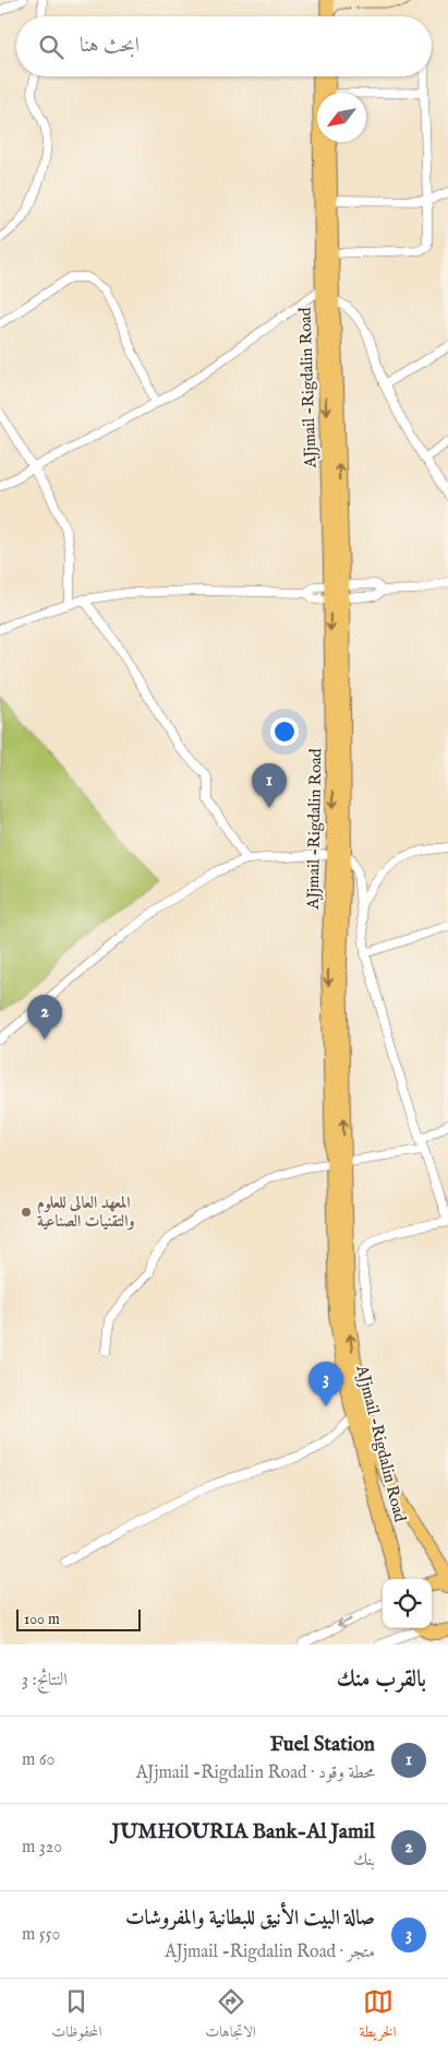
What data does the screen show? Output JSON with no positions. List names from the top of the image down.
{
  "streets": {
    "main road": ["AJjmail -Rigdalin Road"]
  },
  "places": ["المعهد العالي للعلوم والتقنيات الصناعية"],
  "scale_bar": "100 m",
  "north": "bottom left",
  "page": {
    "search": "ابحث هنا",
    "pins": ["1", "2", "3"],
    "scale": "100 m",
    "heading": ["بالقرب منك", "النتائج: 3"],
    "list": [
      {
        "mark": "1",
        "name": "Fuel Station",
        "note": "محطة وقود · AJjmail -Rigdalin Road",
        "value": "60 m"
      },
      {
        "mark": "2",
        "name": "JUMHOURIA Bank-Al Jamil",
        "note": "بنك",
        "value": "320 m"
      },
      {
        "mark": "3",
        "name": "صالة البيت الأنيق للبطانية والمفروشات",
        "note": "متجر · AJjmail -Rigdalin Road",
        "value": "550 m"
      }
    ],
    "nav": ["الخريطة", "الاتجاهات", "المحفوظات"]
  }
}
